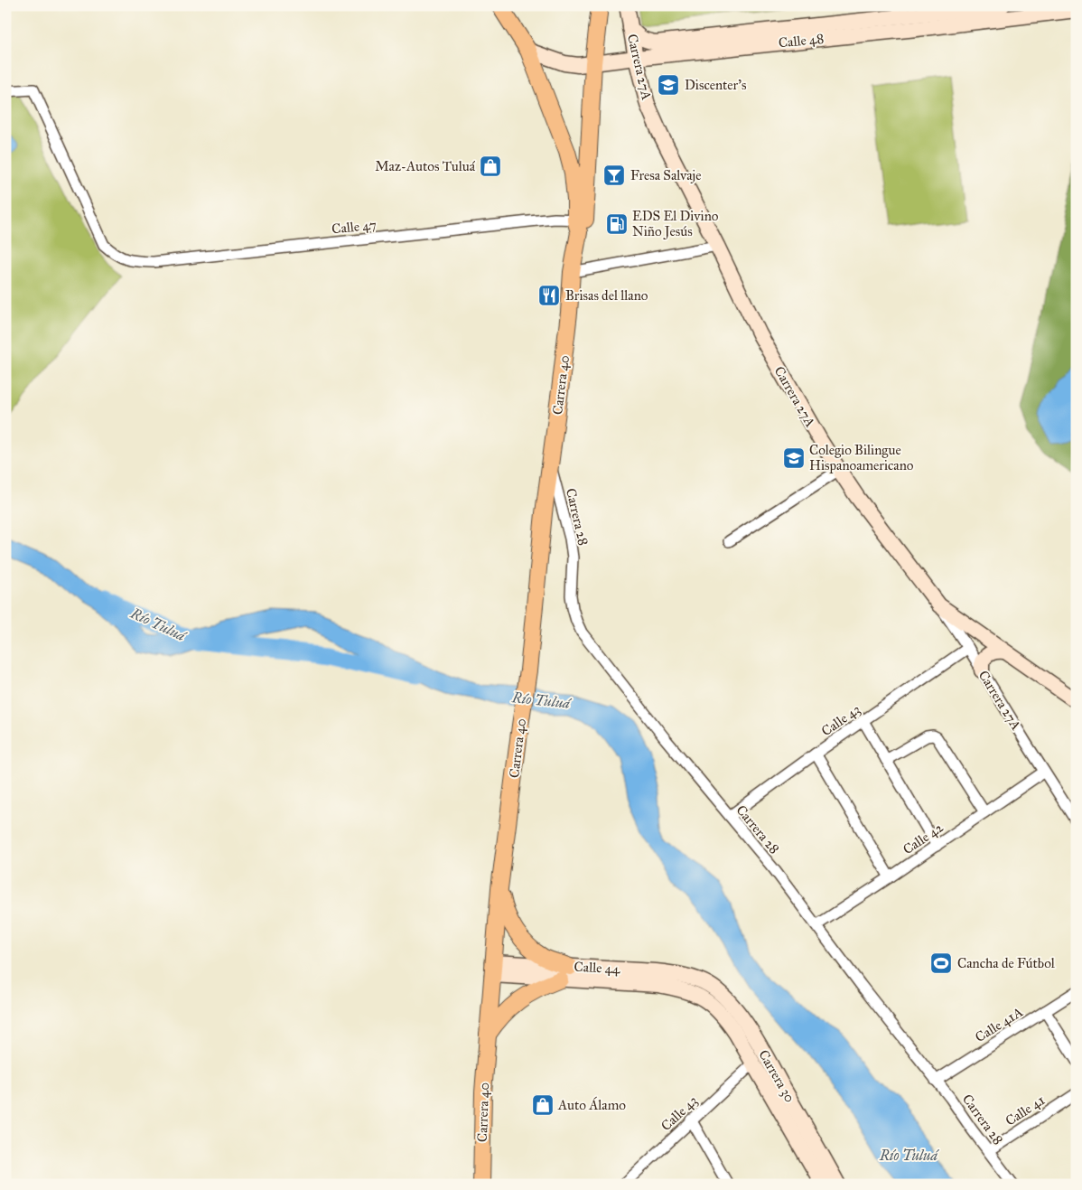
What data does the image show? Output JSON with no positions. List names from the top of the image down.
{
  "streets": {
    "main road": [
      "Calle 48",
      "Carrera 27A",
      "Carrera 40",
      "Calle 44",
      "Carrera 30"
    ],
    "street": [
      "Calle 47",
      "Carrera 28",
      "Calle 43",
      "Calle 42",
      "Calle 41A",
      "Calle 41"
    ]
  },
  "crossings": [
    ["Calle 48", "Carrera 27A"],
    ["Calle 48", "Carrera 40"],
    ["Carrera 27A", "Calle 43"],
    ["Carrera 27A", "Calle 42"],
    ["Calle 47", "Carrera 40"],
    ["Carrera 40", "Carrera 28"],
    ["Carrera 40", "Calle 44"],
    ["Carrera 28", "Calle 43"],
    ["Carrera 28", "Calle 42"],
    ["Carrera 28", "Calle 41A"],
    ["Carrera 28", "Calle 41"],
    ["Calle 43", "Carrera 30"],
    ["Calle 44", "Carrera 30"]
  ],
  "water": ["Río Tuluá"],
  "places": {
    "school or university": ["Discenter's", "Colegio Bilingue Hispanoamericano"],
    "shop": ["Maz-Autos Tuluá", "Auto Álamo"],
    "bar": ["Fresa Salvaje"],
    "fuel station": ["EDS El Divino Niño Jesús"],
    "restaurant": ["Brisas del llano"],
    "sports": ["Cancha de Fútbol"]
  }
}
